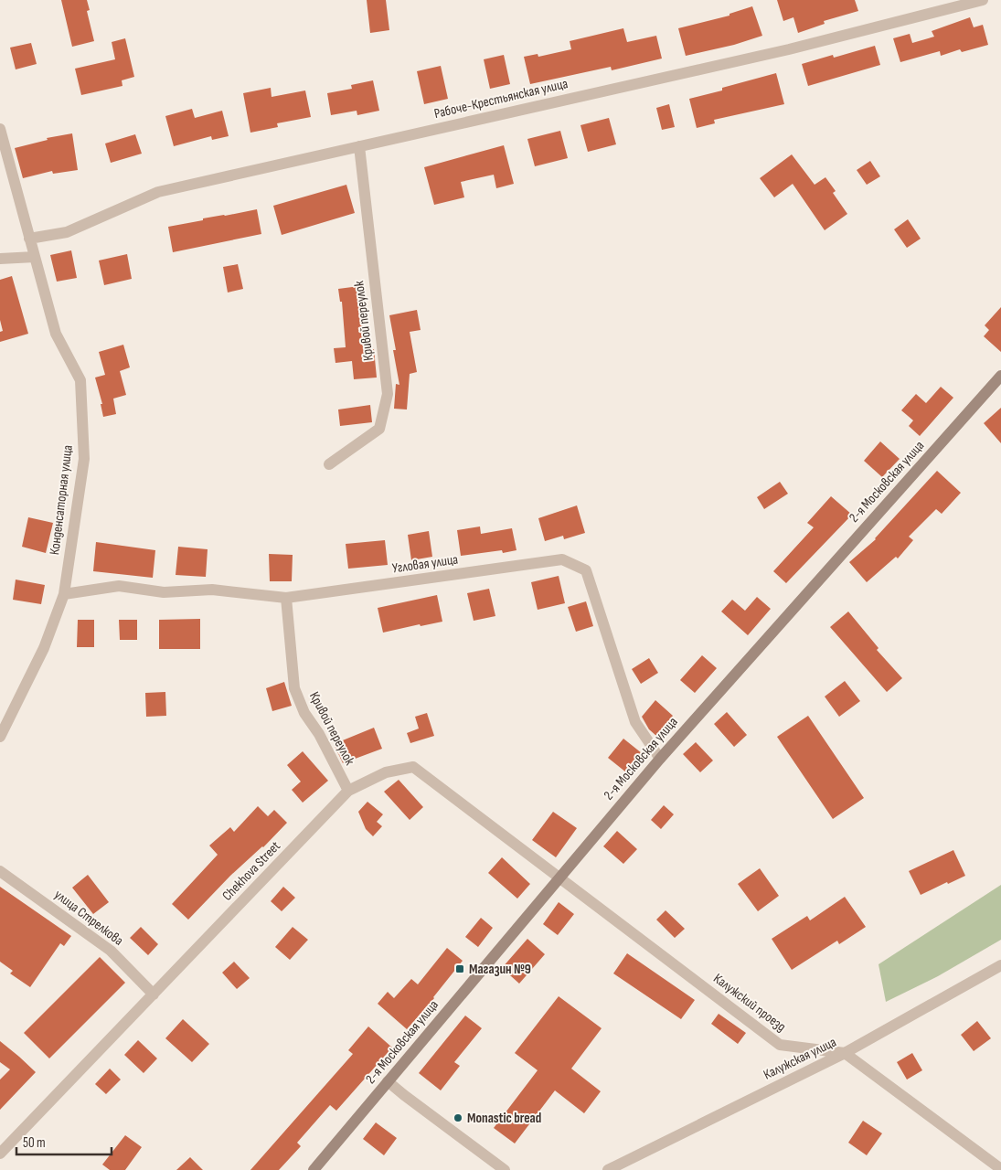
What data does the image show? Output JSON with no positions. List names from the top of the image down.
{
  "streets": {
    "street": [
      "Рабоче-Крестьянская улица",
      "Кривой переулок",
      "2-я Московская улица",
      "Конденсаторная улица",
      "Угловая улица",
      "Chekhova Street",
      "улица Стрелкова",
      "Калужский проезд",
      "Калужская улица"
    ]
  },
  "crossings": [
    ["Рабоче-Крестьянская улица", "Кривой переулок"],
    ["Рабоче-Крестьянская улица", "Конденсаторная улица"],
    ["Кривой переулок", "Угловая улица"],
    ["Кривой переулок", "Chekhova Street"],
    ["2-я Московская улица", "Угловая улица"],
    ["2-я Московская улица", "Chekhova Street"],
    ["2-я Московская улица", "Калужский проезд"],
    ["Конденсаторная улица", "Угловая улица"],
    ["Chekhova Street", "улица Стрелкова"],
    ["Chekhova Street", "Калужский проезд"],
    ["Калужский проезд", "Калужская улица"]
  ],
  "places": {
    "transit": ["Магазин №9"],
    "other": ["Monastic bread"]
  },
  "scale_bar": "50 m"
}
